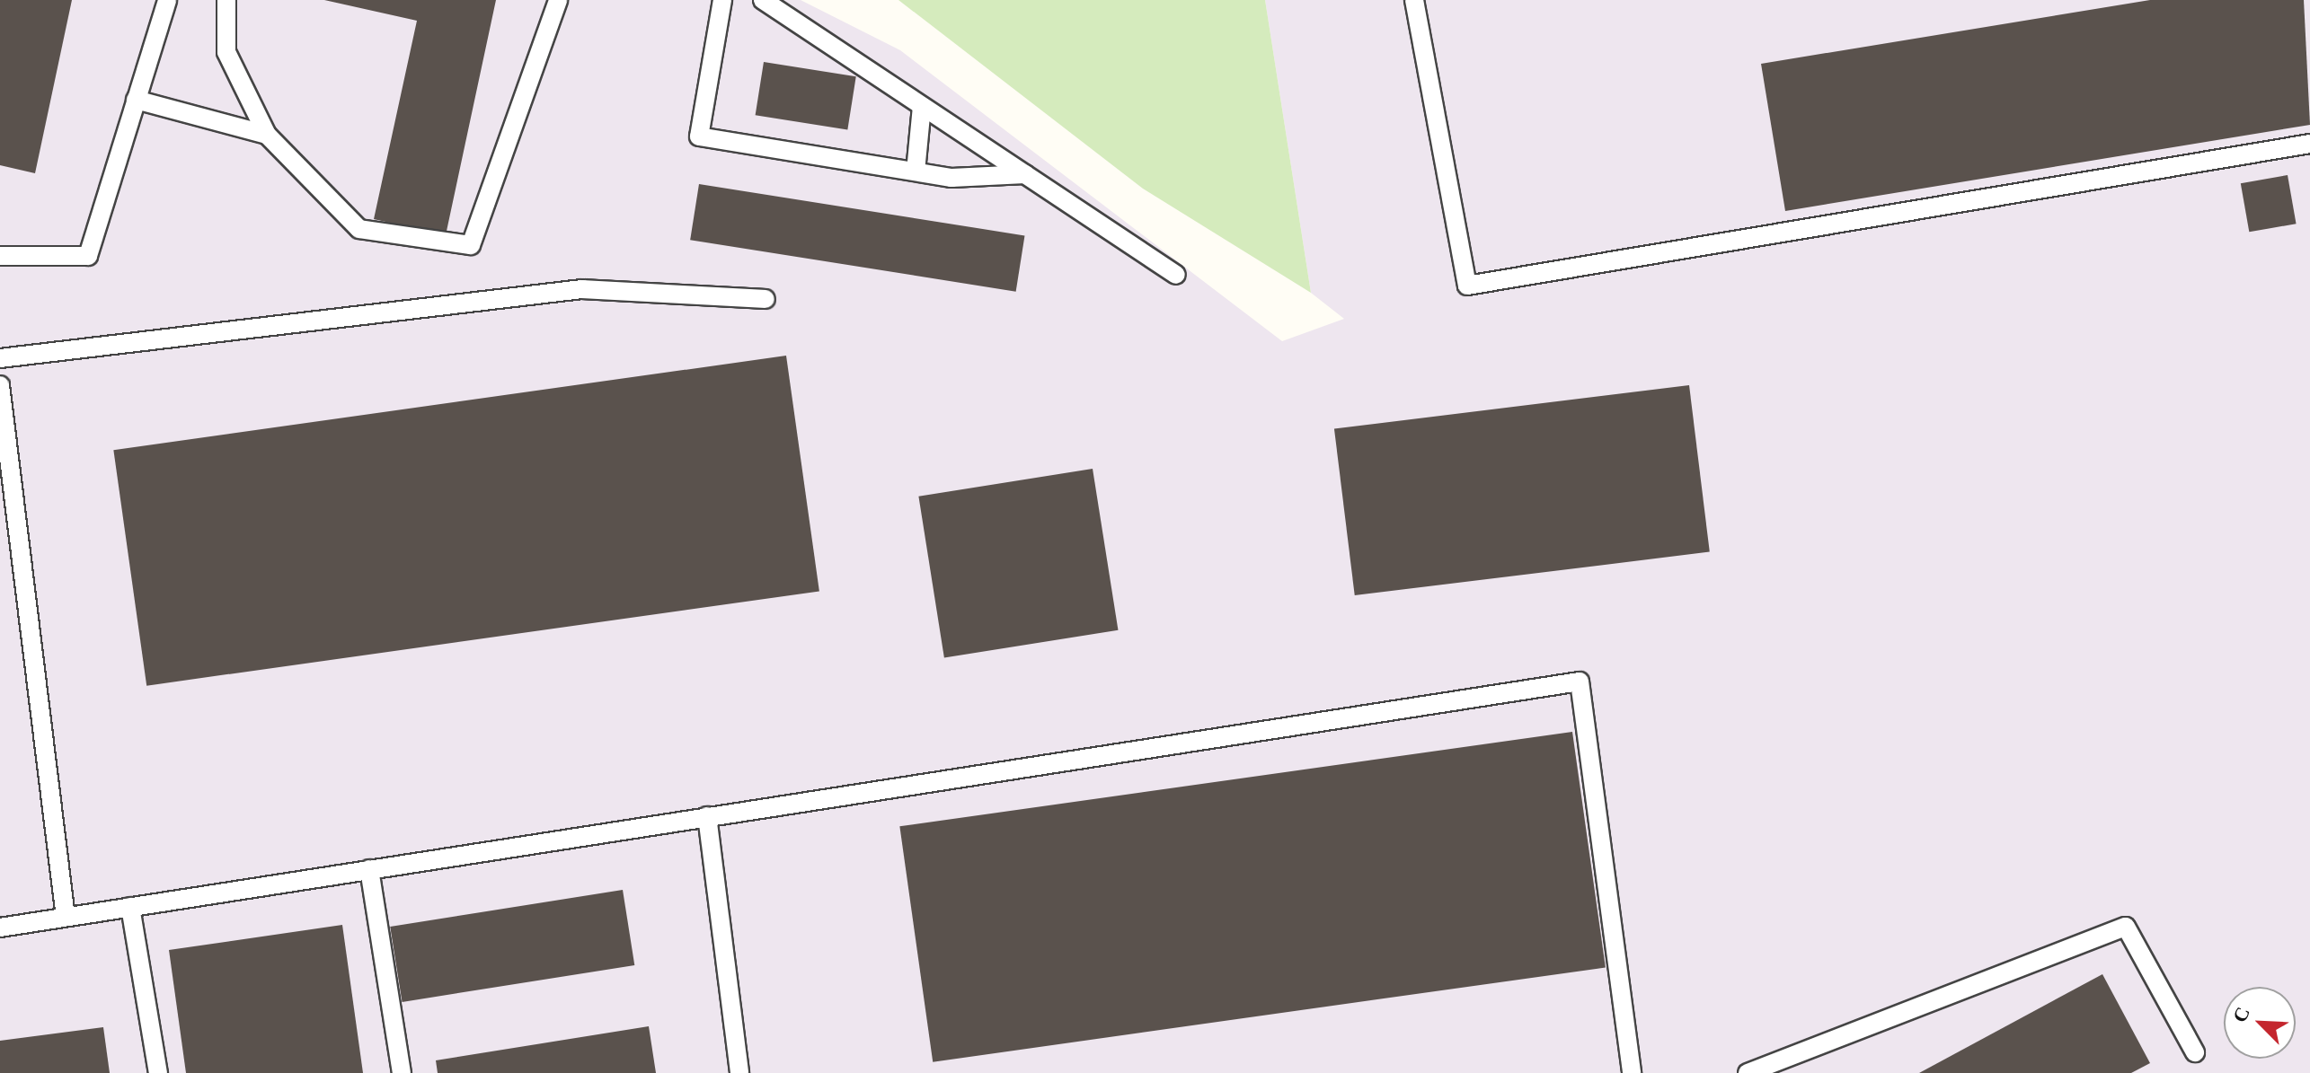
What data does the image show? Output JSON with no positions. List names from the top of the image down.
{
  "north": "top left"
}
